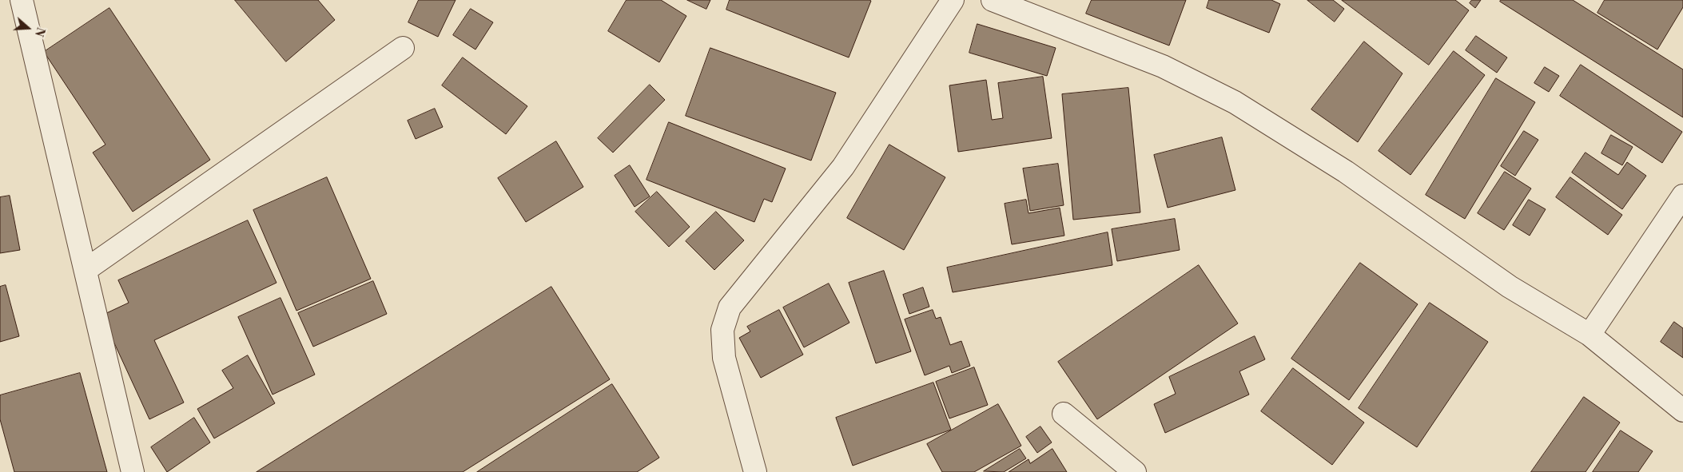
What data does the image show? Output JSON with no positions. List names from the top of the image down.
{
  "north": "right"
}
